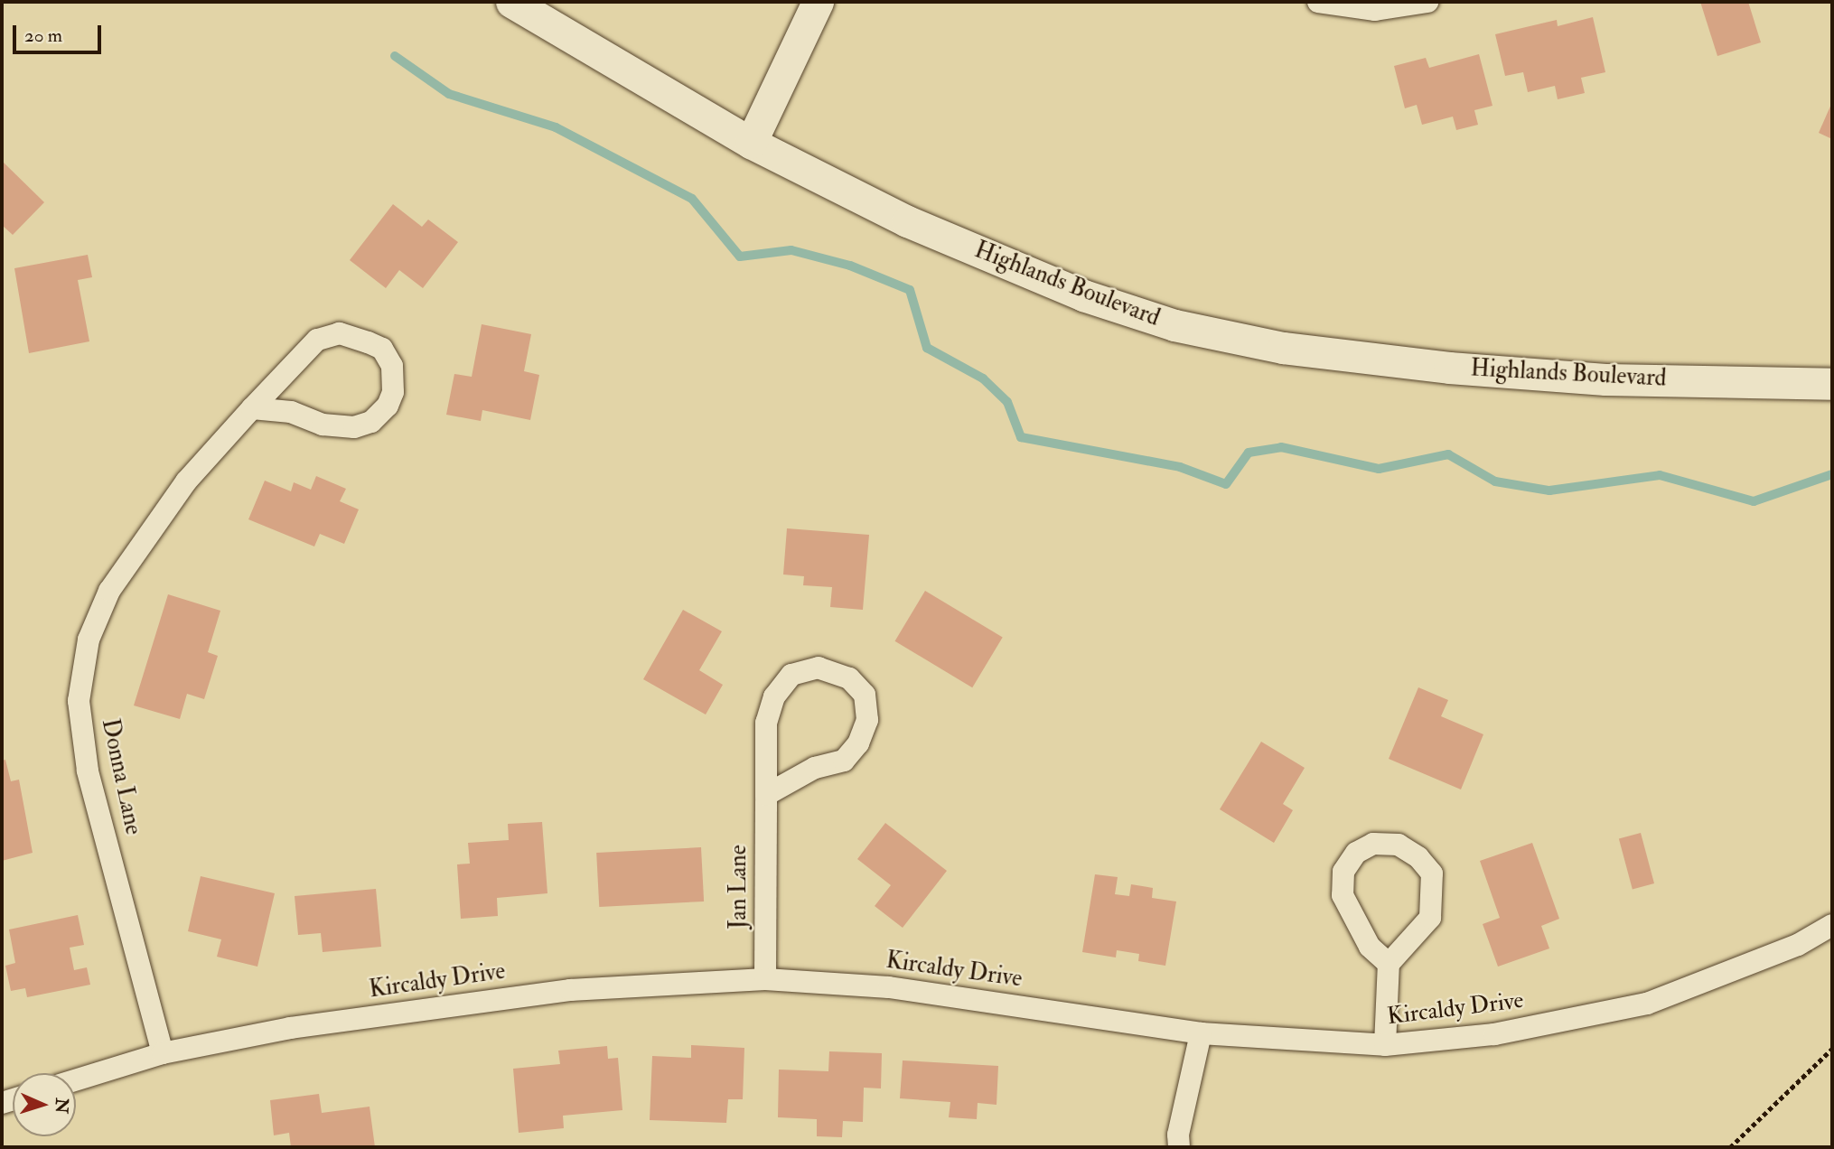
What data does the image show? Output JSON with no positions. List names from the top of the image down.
{
  "streets": {
    "street": [
      "Highlands Boulevard",
      "Donna Lane",
      "Jan Lane",
      "Kircaldy Drive"
    ]
  },
  "crossings": [
    ["Donna Lane", "Kircaldy Drive"],
    ["Jan Lane", "Kircaldy Drive"]
  ],
  "scale_bar": "20 m",
  "north": "right"
}
